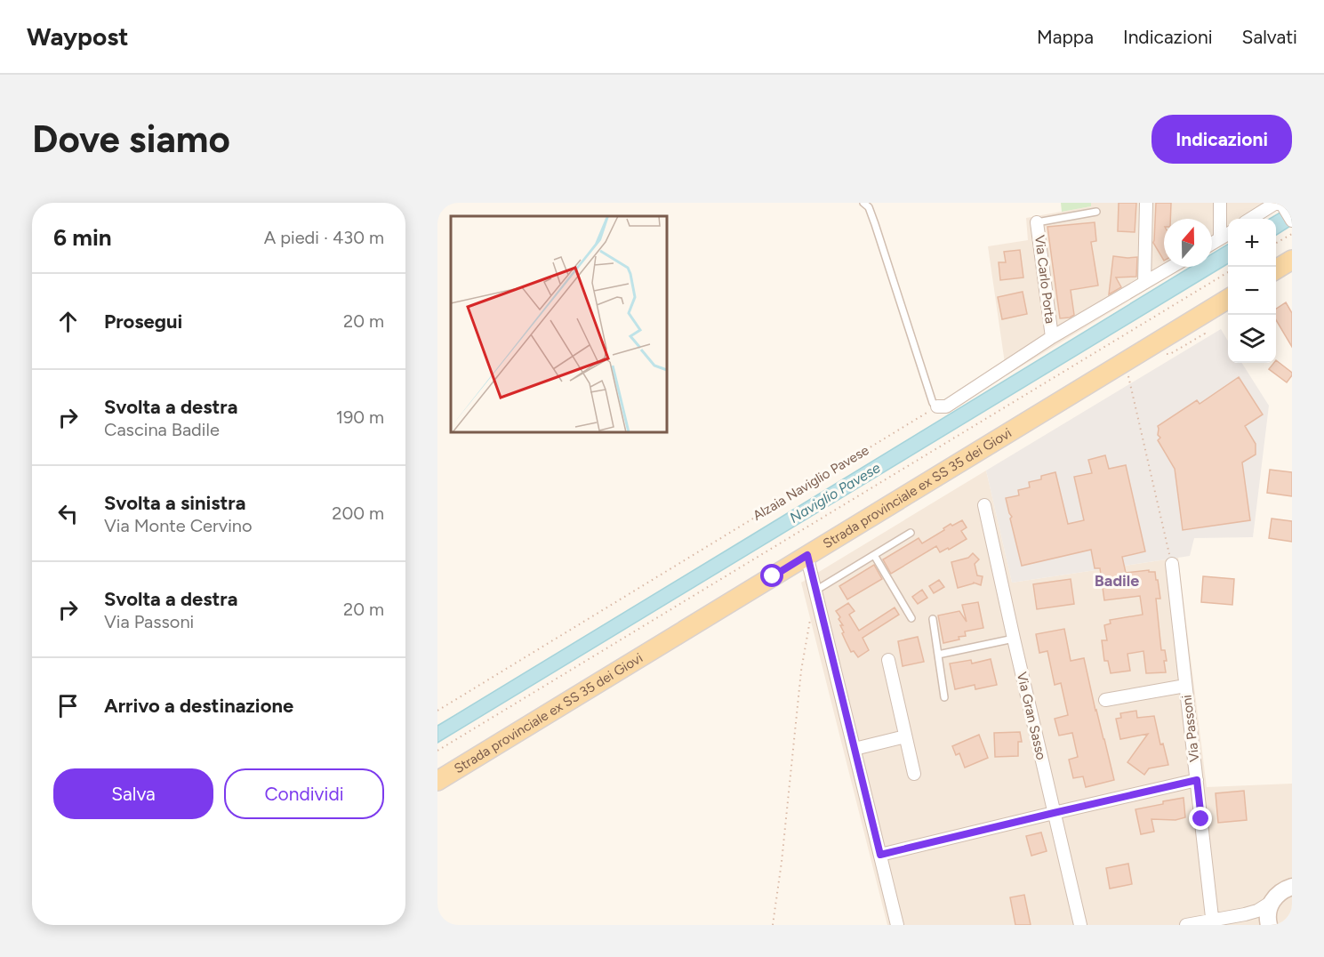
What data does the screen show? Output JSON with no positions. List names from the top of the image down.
{
  "streets": {
    "main road": ["Strada provinciale ex SS 35 dei Giovi"],
    "street": ["Via Carlo Porta", "Via Gran Sasso", "Via Passoni"],
    "path": ["Alzaia Naviglio Pavese"]
  },
  "districts": ["Badile"],
  "water": ["Naviglio Pavese"],
  "north": "top",
  "page": {
    "header": "Waypost",
    "nav": ["Mappa", "Indicazioni", "Salvati"],
    "buttons": [
      "Indicazioni",
      ["Salva", "Condividi"]
    ],
    "title": "Dove siamo",
    "heading": ["6 min", "A piedi · 430 m"],
    "map_buttons": ["+", "−"],
    "list": [
      ["Prosegui", "20 m"],
      ["Svolta a destra", "Cascina Badile", "190 m"],
      ["Svolta a sinistra", "Via Monte Cervino", "200 m"],
      ["Svolta a destra", "Via Passoni", "20 m"],
      "Arrivo a destinazione"
    ]
  }
}
